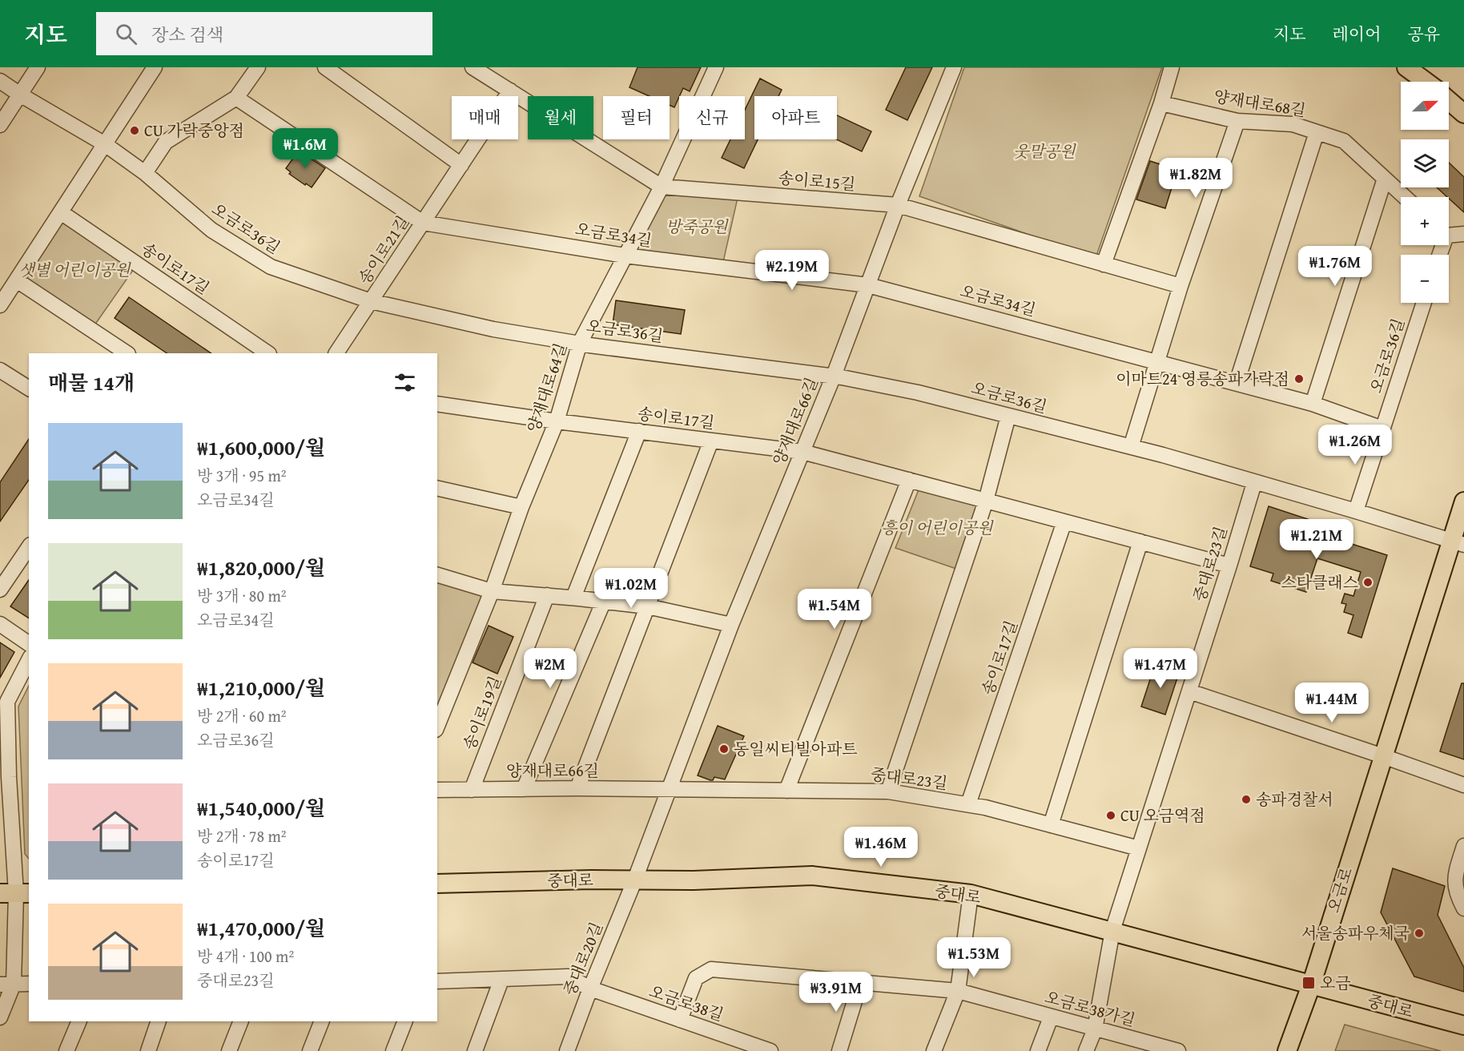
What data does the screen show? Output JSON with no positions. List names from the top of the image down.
{
  "streets": {
    "main road": ["중대로", "오금로"],
    "street": [
      "양재대로68길",
      "송이로15길",
      "오금로36길",
      "오금로34길",
      "송이로21길",
      "송이로17길",
      "양재대로64길",
      "양재대로66길",
      "중대로23길",
      "송이로19길",
      "중대로20길",
      "오금로38길",
      "오금로38가길"
    ]
  },
  "crossings": [
    ["송이로15길", "송이로21길"],
    ["송이로15길", "양재대로64길"],
    ["송이로15길", "양재대로66길"],
    ["오금로36길", "오금로34길"],
    ["오금로36길", "송이로21길"],
    ["오금로36길", "양재대로64길"],
    ["오금로36길", "양재대로66길"],
    ["오금로36길", "중대로23길"],
    ["오금로36길", "오금로"],
    ["오금로34길", "송이로21길"],
    ["오금로34길", "양재대로64길"],
    ["오금로34길", "양재대로66길"],
    ["송이로17길", "양재대로64길"],
    ["송이로17길", "양재대로66길"],
    ["송이로17길", "중대로23길"],
    ["양재대로66길", "중대로23길"],
    ["양재대로66길", "송이로19길"],
    ["양재대로66길", "중대로"],
    ["양재대로66길", "중대로20길"],
    ["중대로23길", "중대로"],
    ["중대로23길", "오금로38가길"],
    ["중대로", "오금로"],
    ["중대로", "중대로20길"],
    ["중대로20길", "오금로38길"],
    ["오금로38길", "오금로38가길"]
  ],
  "parks": [
    "웃말공원",
    "방죽공원",
    "샛별 어린이공원",
    "흥이 어린이공원"
  ],
  "places": {
    "other": [
      "CU 가락중앙점",
      "이마트24 영릉송파가락점",
      "스타클래스",
      "동일씨티빌아파트",
      "송파경찰서",
      "CU 오금역점",
      "서울송파우체국"
    ],
    "transit": ["오금"]
  },
  "north": "right",
  "page": {
    "header": "지도",
    "search": "장소 검색",
    "nav": ["지도", "레이어", "공유"],
    "map_buttons": ["+", "−"],
    "chip": [
      "매매",
      "월세",
      "필터",
      "신규",
      "아파트"
    ],
    "price": [
      "₩1.6M",
      "₩1.82M",
      "₩1.76M",
      "₩2.19M",
      "₩1.26M",
      "₩1.21M",
      "₩1.02M",
      "₩1.54M",
      "₩2M",
      "₩1.47M",
      "₩1.44M",
      "₩1.46M",
      "₩1.53M",
      "₩3.91M"
    ],
    "heading": "매물 14개",
    "list": [
      {
        "name": "₩1,600,000/월",
        "note": "방 3개 · 95 m² · 오금로34길"
      },
      {
        "name": "₩1,820,000/월",
        "note": "방 3개 · 80 m² · 오금로34길"
      },
      {
        "name": "₩1,210,000/월",
        "note": "방 2개 · 60 m² · 오금로36길"
      },
      {
        "name": "₩1,540,000/월",
        "note": "방 2개 · 78 m² · 송이로17길"
      },
      {
        "name": "₩1,470,000/월",
        "note": "방 4개 · 100 m² · 중대로23길"
      }
    ]
  }
}
